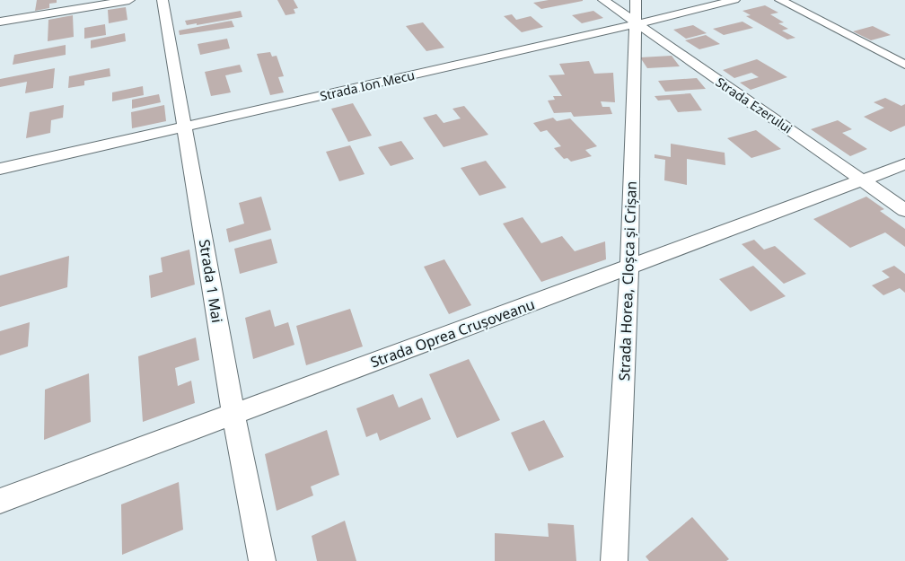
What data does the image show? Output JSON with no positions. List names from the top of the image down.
{
  "streets": {
    "street": [
      "Strada Ion Mecu",
      "Strada Ezerului",
      "Strada 1 Mai",
      "Strada Horea, Cloșca și Crișan",
      "Strada Oprea Crușoveanu"
    ]
  },
  "crossings": [
    ["Strada Ion Mecu", "Strada Ezerului"],
    ["Strada Ion Mecu", "Strada 1 Mai"],
    ["Strada Ion Mecu", "Strada Horea, Cloșca și Crișan"],
    ["Strada Ezerului", "Strada Horea, Cloșca și Crișan"],
    ["Strada Ezerului", "Strada Oprea Crușoveanu"],
    ["Strada 1 Mai", "Strada Oprea Crușoveanu"],
    ["Strada Horea, Cloșca și Crișan", "Strada Oprea Crușoveanu"]
  ]
}
